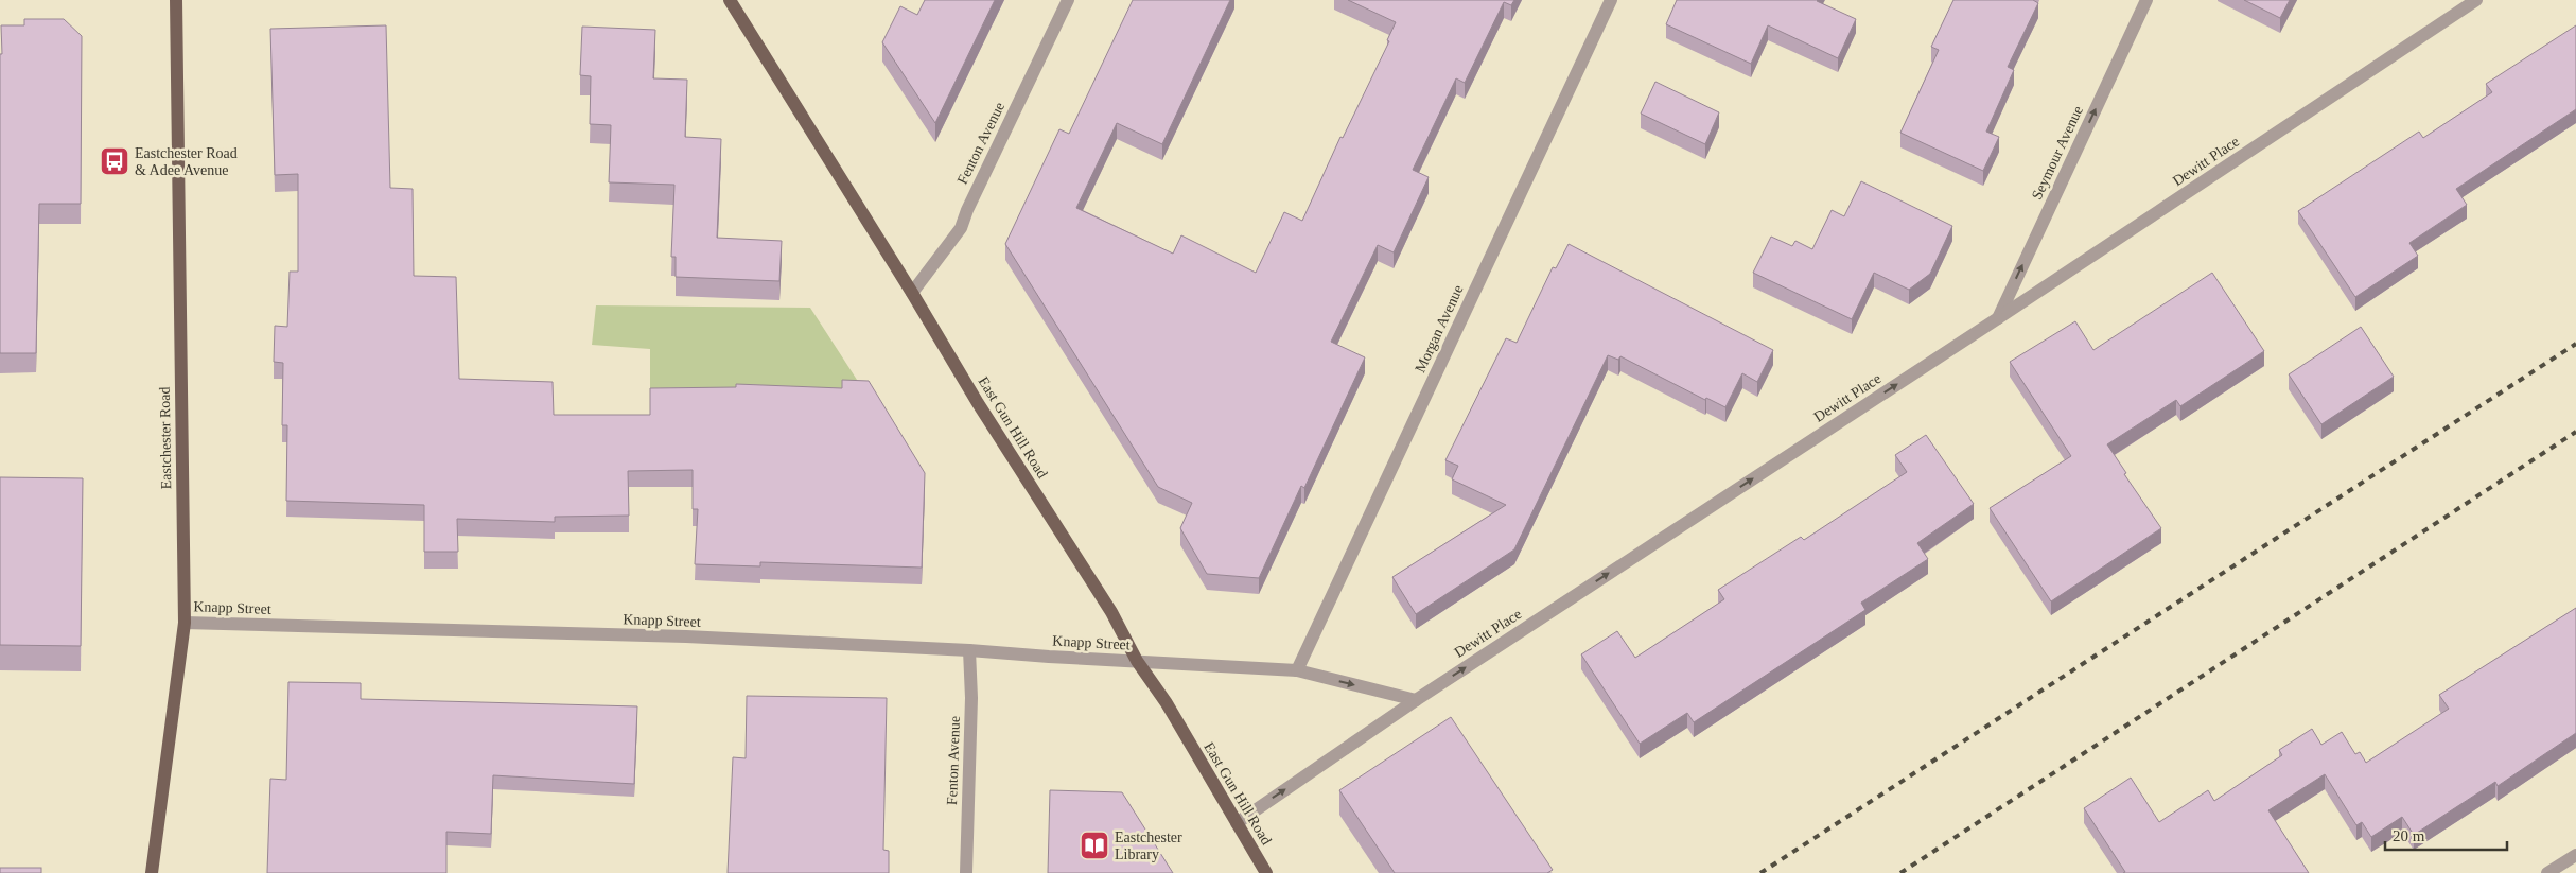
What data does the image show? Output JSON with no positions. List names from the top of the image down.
{
  "streets": {
    "main road": ["East Gun Hill Road", "Eastchester Road"],
    "street": [
      "Fenton Avenue",
      "Seymour Avenue",
      "Dewitt Place",
      "Morgan Avenue",
      "Knapp Street"
    ]
  },
  "crossings": [
    ["Fenton Avenue", "East Gun Hill Road"],
    ["Fenton Avenue", "Knapp Street"],
    ["Seymour Avenue", "Dewitt Place"],
    ["Dewitt Place", "East Gun Hill Road"],
    ["East Gun Hill Road", "Knapp Street"],
    ["Eastchester Road", "Knapp Street"]
  ],
  "one_way": ["Seymour Avenue", "Dewitt Place"],
  "places": {
    "bus stop": ["Eastchester Road & Adee Avenue"],
    "library": ["Eastchester Library"]
  },
  "scale_bar": "20 m"
}
